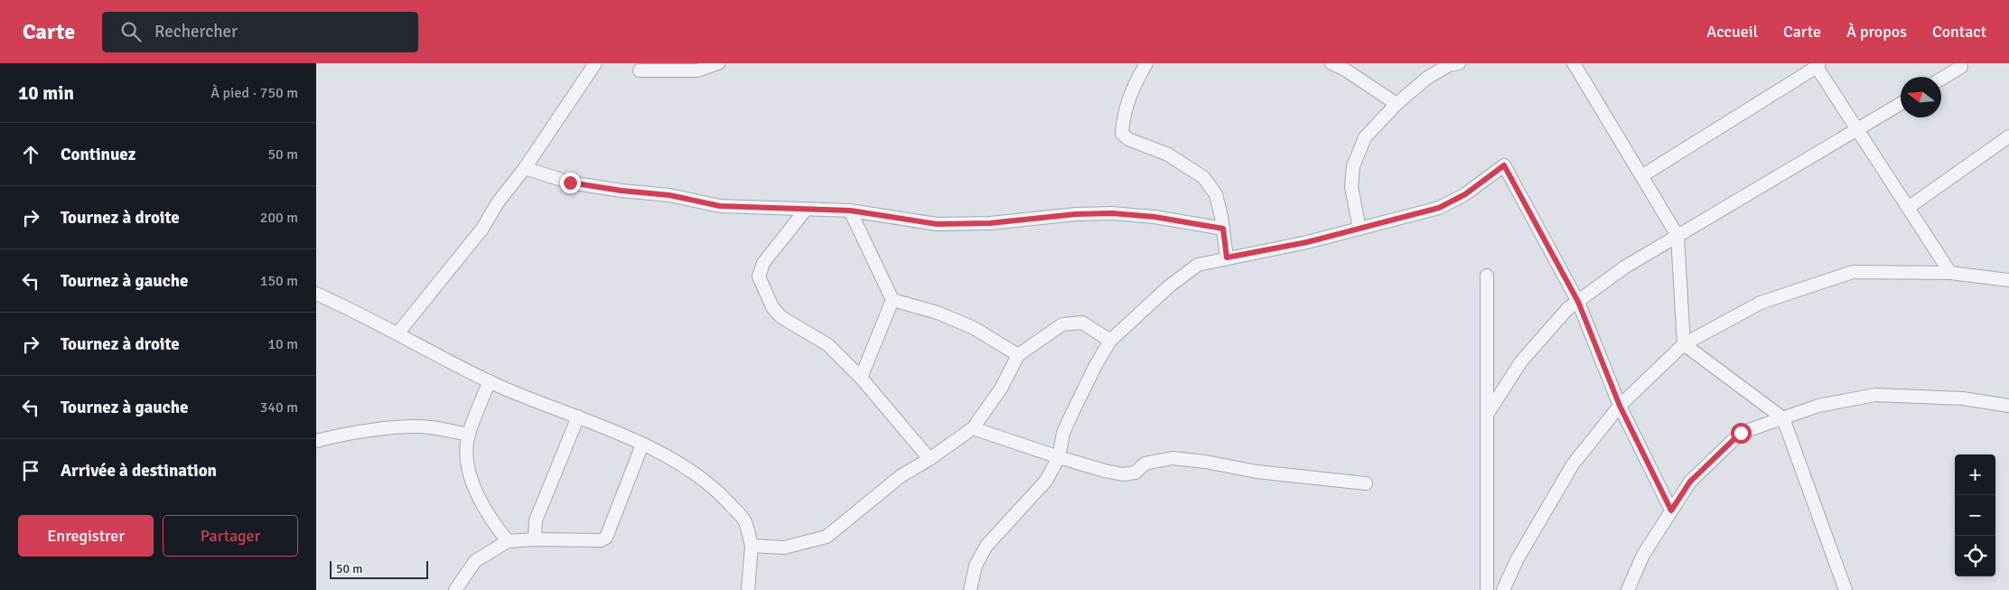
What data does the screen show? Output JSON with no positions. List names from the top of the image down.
{
  "scale_bar": "50 m",
  "north": "left",
  "page": {
    "header": "Carte",
    "search": "Rechercher",
    "nav": [
      "Accueil",
      "Carte",
      "À propos",
      "Contact"
    ],
    "heading": ["10 min", "À pied · 750 m"],
    "list": [
      ["Continuez", "50 m"],
      ["Tournez à droite", "200 m"],
      ["Tournez à gauche", "150 m"],
      ["Tournez à droite", "10 m"],
      ["Tournez à gauche", "340 m"],
      "Arrivée à destination"
    ],
    "map_buttons": ["+", "−"],
    "buttons": ["Enregistrer", "Partager"],
    "scale": "50 m"
  }
}
